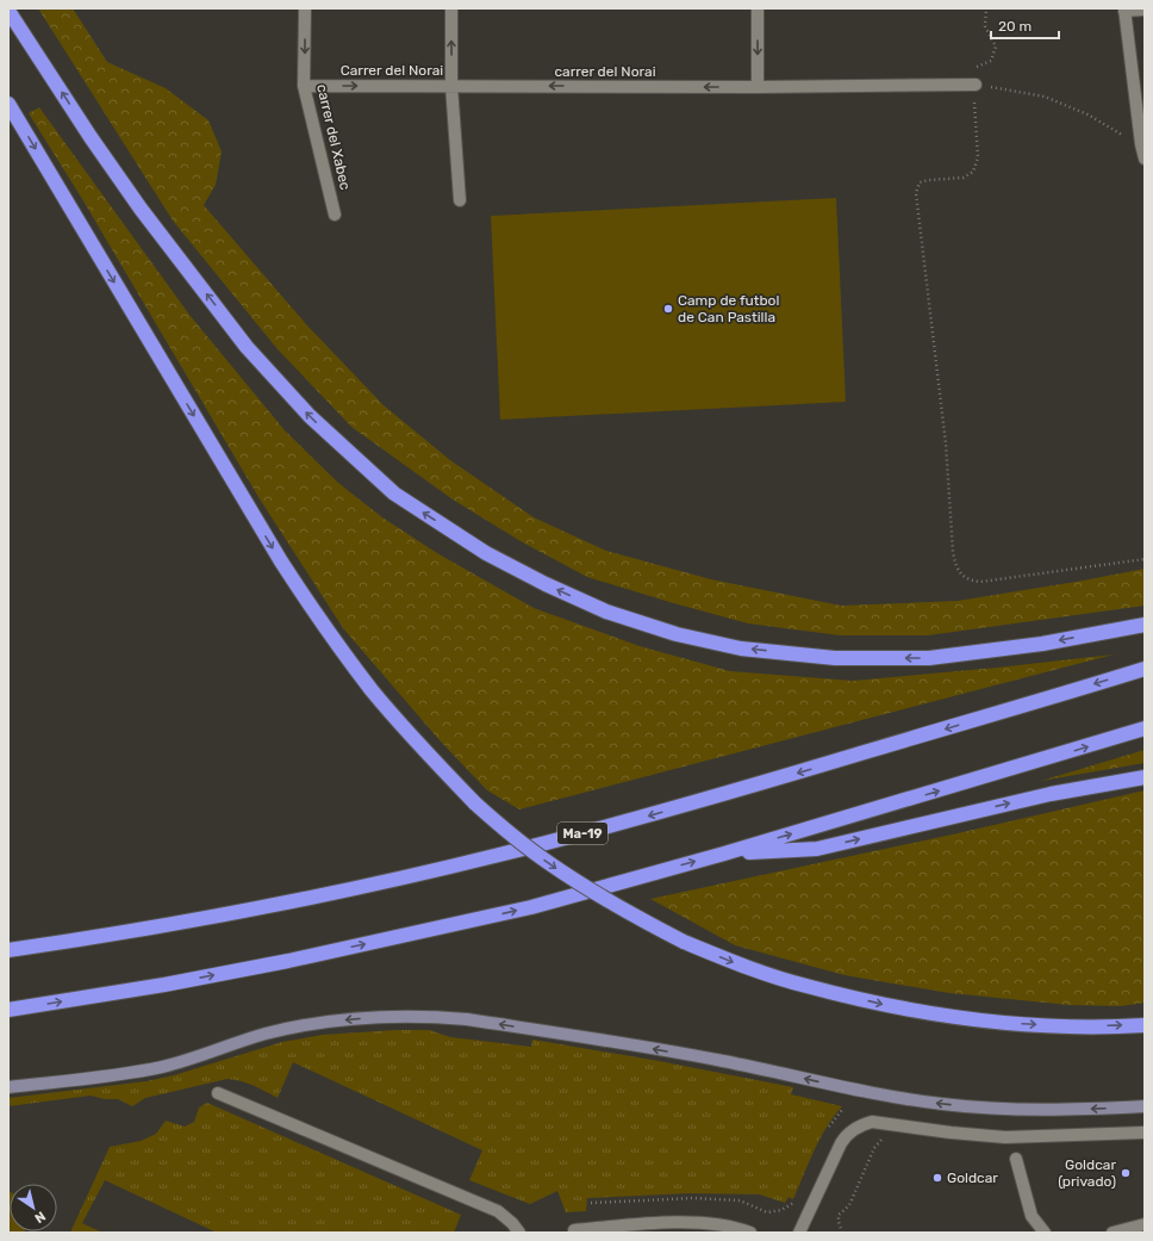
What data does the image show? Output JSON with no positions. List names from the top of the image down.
{
  "streets": {
    "highway": ["Ma-19"],
    "street": ["Carrer del Norai", "carrer del Norai", "carrer del Xabec"]
  },
  "crossings": [
    ["Carrer del Norai", "carrer del Norai"],
    ["Carrer del Norai", "carrer del Xabec"]
  ],
  "one_way": ["Carrer del Norai", "carrer del Norai", "carrer del Xabec"],
  "places": ["Camp de futbol de Can Pastilla", "Goldcar (privado)", "Goldcar"],
  "scale_bar": "20 m",
  "north": "bottom right"
}
